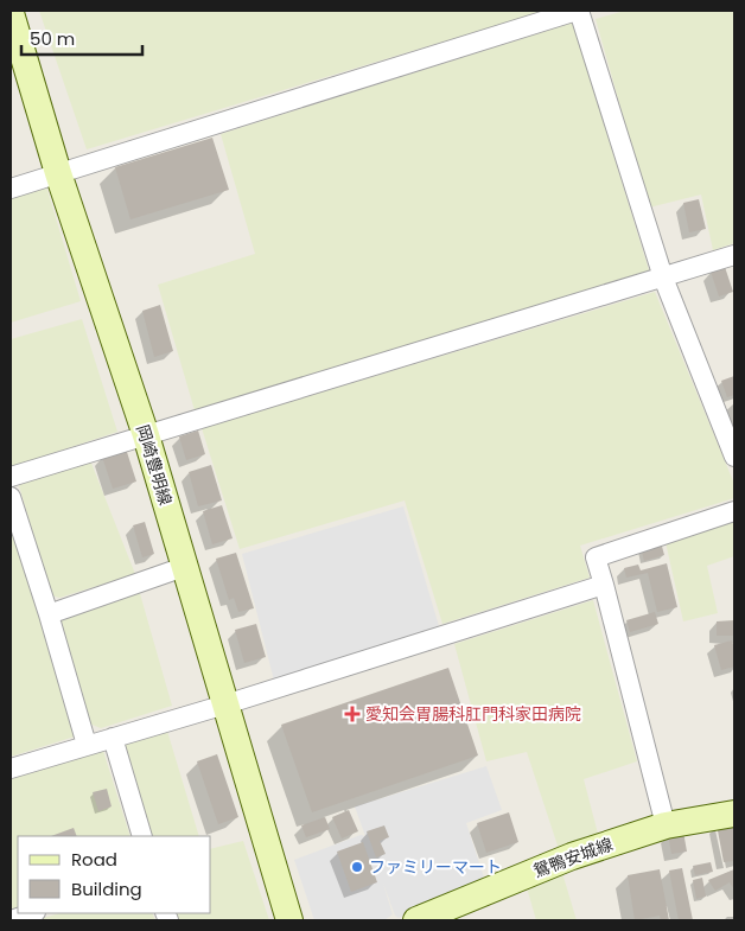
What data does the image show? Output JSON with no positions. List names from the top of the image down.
{
  "streets": {
    "main road": ["岡崎豊明線", "鴛鴨安城線"]
  },
  "places": {
    "health": ["愛知会胃腸科肛門科家田病院"],
    "other": ["ファミリーマート"]
  },
  "legend": ["Road", "Building"],
  "scale_bar": "50 m"
}
